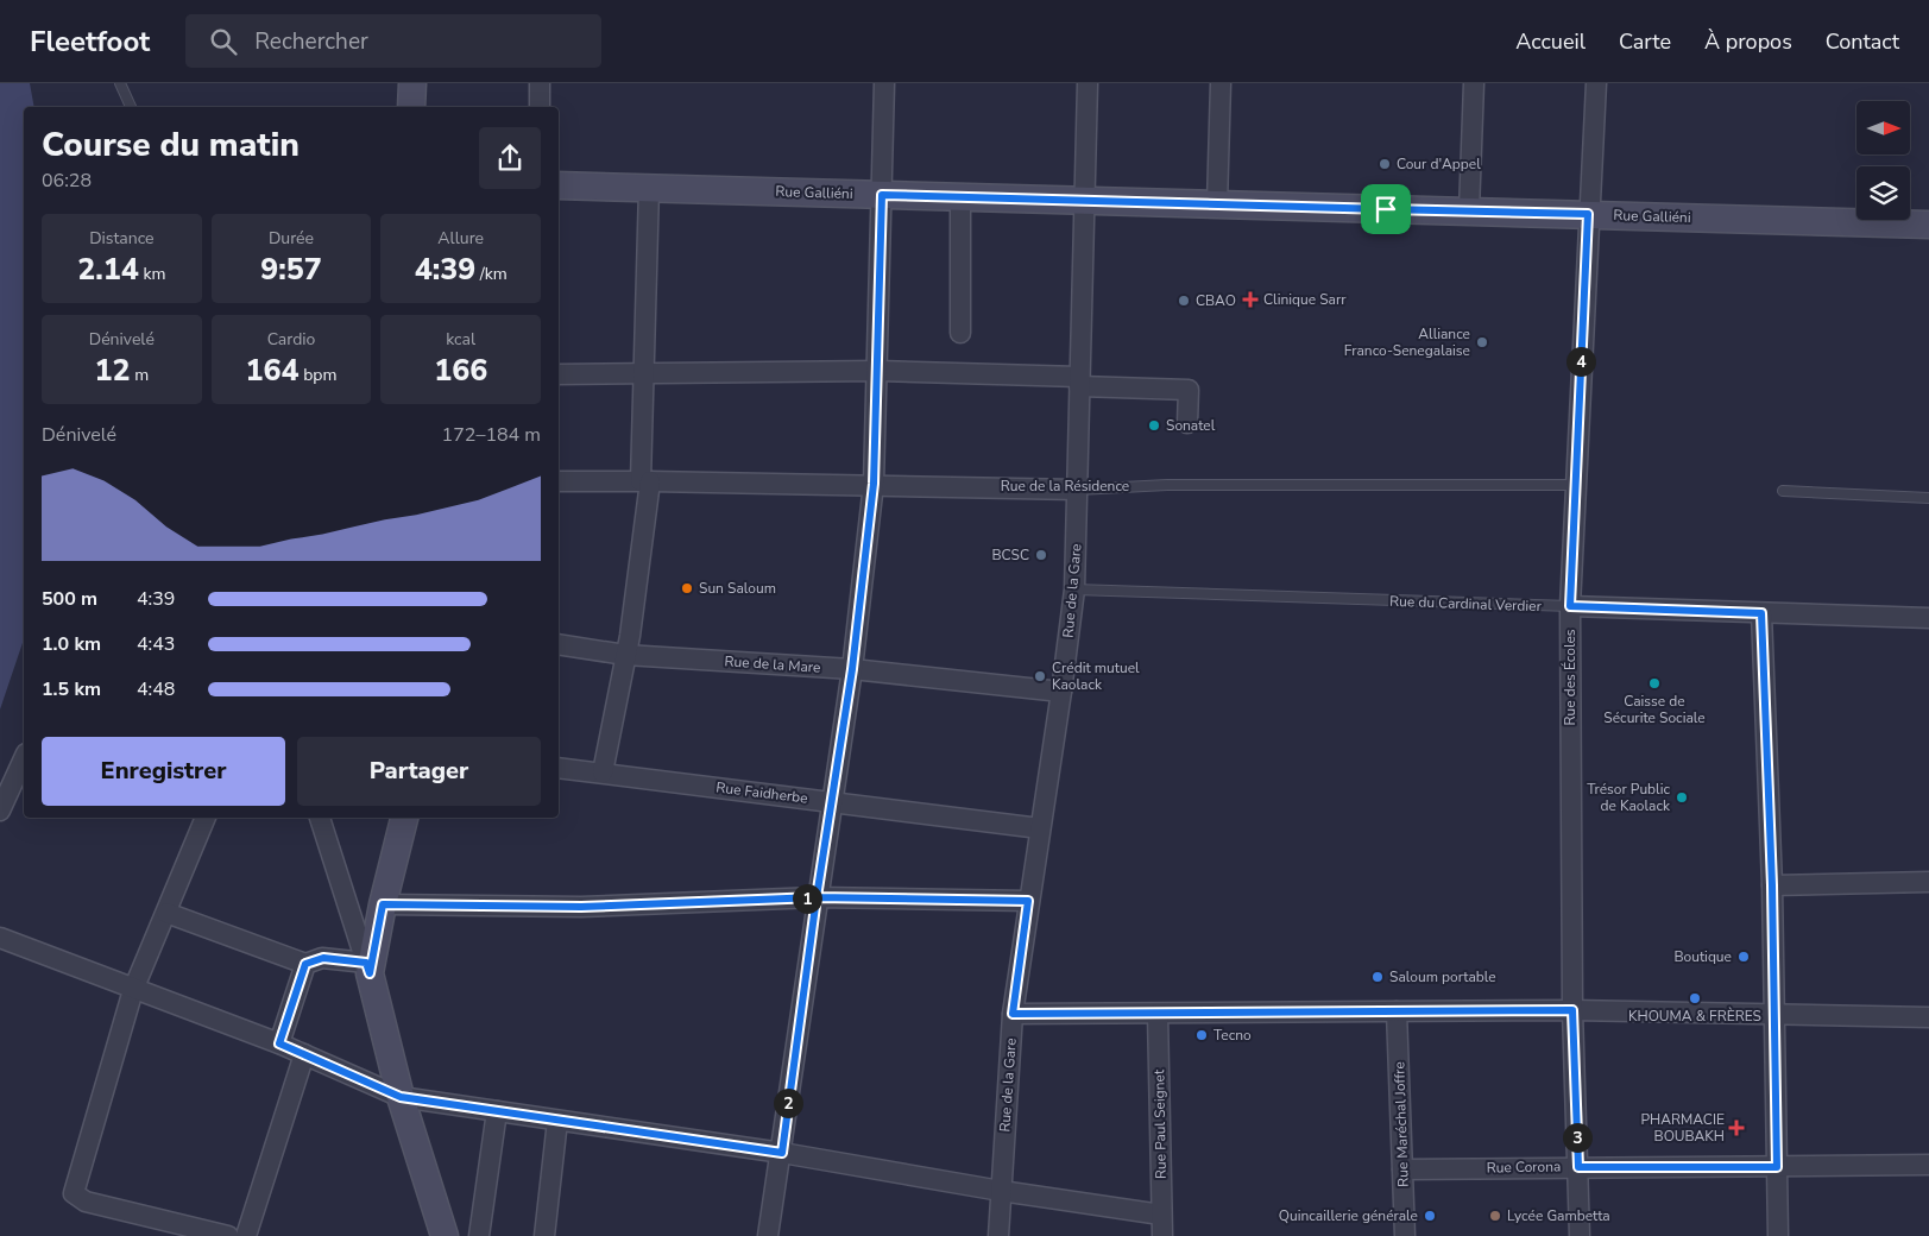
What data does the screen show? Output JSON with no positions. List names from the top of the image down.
{
  "streets": {
    "street": [
      "Rue Galliéni",
      "Rue de la Résidence",
      "Rue de la Gare",
      "Rue du Cardinal Verdier",
      "Rue de la Mare",
      "Rue des Écoles",
      "Rue Faidherbe",
      "Rue Paul Seignet",
      "Rue Maréchal Joffre",
      "Rue Corona"
    ]
  },
  "crossings": [
    ["Rue Galliéni", "Rue de la Gare"],
    ["Rue Galliéni", "Rue des Écoles"],
    ["Rue de la Résidence", "Rue de la Gare"],
    ["Rue de la Résidence", "Rue des Écoles"],
    ["Rue de la Gare", "Rue du Cardinal Verdier"],
    ["Rue de la Gare", "Rue de la Mare"],
    ["Rue de la Gare", "Rue Faidherbe"],
    ["Rue du Cardinal Verdier", "Rue des Écoles"],
    ["Rue des Écoles", "Rue Corona"],
    ["Rue Maréchal Joffre", "Rue Corona"]
  ],
  "places": {
    "other": [
      "Cour d'Appel",
      "CBAO",
      "Alliance Franco-Senegalaise",
      "Sonatel",
      "BCSC",
      "Sun Saloum",
      "Crédit mutuel Kaolack",
      "Caisse de Sécurite Sociale",
      "Trésor Public de Kaolack",
      "Boutique",
      "Saloum portable",
      "KHOUMA & FRÈRES",
      "Tecno",
      "Quincaillerie générale",
      "Lycée Gambetta"
    ],
    "health": ["Clinique Sarr", "PHARMACIE BOUBAKH"]
  },
  "north": "right",
  "page": {
    "header": "Fleetfoot",
    "search": "Rechercher",
    "nav": [
      "Accueil",
      "Carte",
      "À propos",
      "Contact"
    ],
    "heading": ["Course du matin", "06:28"],
    "stats": [
      ["Distance", "2.14 km"],
      ["Durée", "9:57"],
      ["Allure", "4:39 /km"],
      ["Dénivelé", "12 m"],
      ["Cardio", "164 bpm"],
      ["kcal", "166"]
    ],
    "pins": [
      "4",
      "1",
      "2",
      "3"
    ],
    "chart": ["Dénivelé", "172–184 m"],
    "list": [
      {
        "name": "500 m",
        "note": "4:39"
      },
      {
        "name": "1.0 km",
        "note": "4:43"
      },
      {
        "name": "1.5 km",
        "note": "4:48"
      }
    ],
    "buttons": ["Enregistrer", "Partager"]
  }
}
